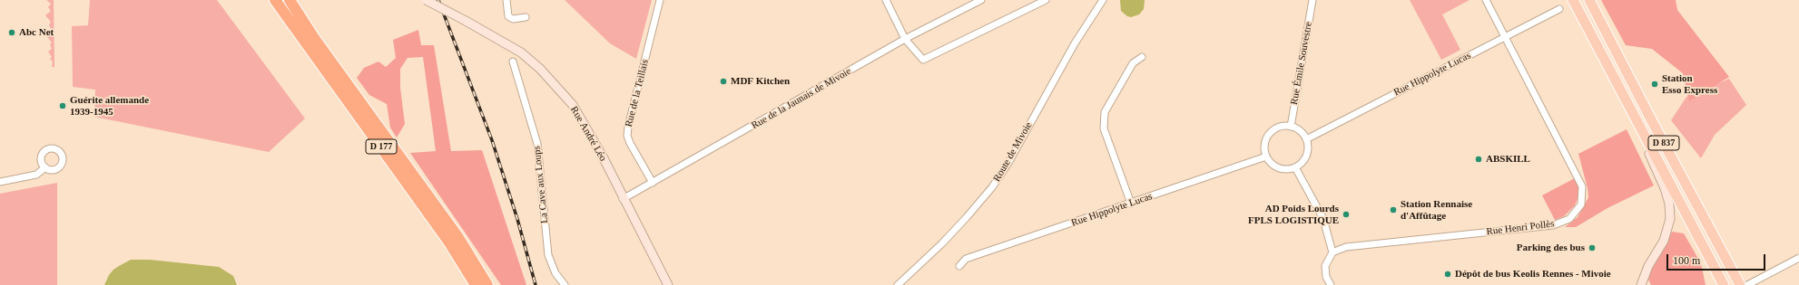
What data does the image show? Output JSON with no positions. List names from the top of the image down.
{
  "streets": {
    "highway": ["D 177"],
    "main road": ["D 837"],
    "street": [
      "Rue Émile Souvestre",
      "Rue Hippolyte Lucas",
      "Rue de la Teillais",
      "Rue de la Jaunais de Mivoie",
      "Rue André Léo",
      "Route de Mivoie",
      "La Cave aux Loups",
      "Rue Henri Pollès"
    ]
  },
  "crossings": [
    ["Rue Émile Souvestre", "Rue Hippolyte Lucas"],
    ["Rue Hippolyte Lucas", "Rue Henri Pollès"],
    ["Rue de la Teillais", "Rue de la Jaunais de Mivoie"],
    ["Rue de la Jaunais de Mivoie", "Rue André Léo"]
  ],
  "places": [
    "Abc Net",
    "MDF Kitchen",
    "Station Esso Express",
    "Guérite allemande 1939-1945",
    "ABSKILL",
    "Station Rennaise d'Affûtage",
    "AD Poids Lourds FPLS LOGISTIQUE",
    "Parking des bus",
    "Dépôt de bus Keolis Rennes - Mivoie"
  ],
  "scale_bar": "100 m"
}
